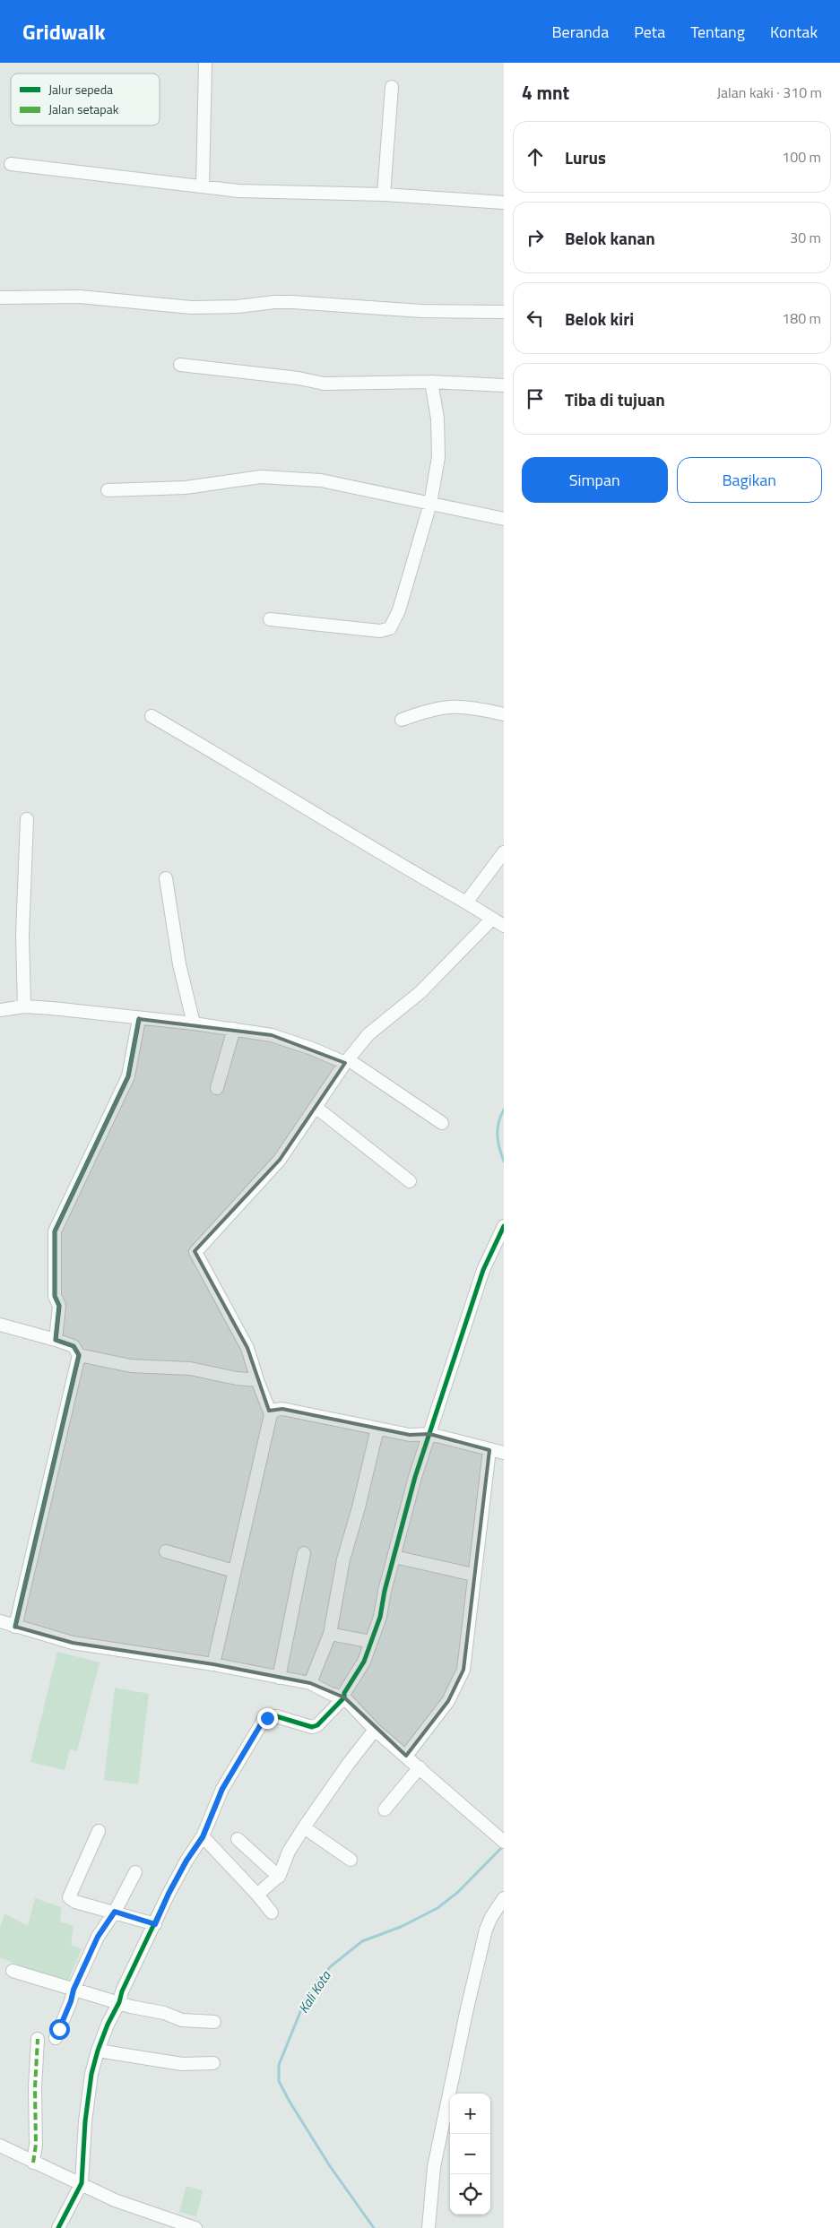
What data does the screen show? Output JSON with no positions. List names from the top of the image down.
{
  "water": ["Kali Kota"],
  "legend": ["Jalur sepeda", "Jalan setapak"],
  "page": {
    "header": "Gridwalk",
    "nav": [
      "Beranda",
      "Peta",
      "Tentang",
      "Kontak"
    ],
    "heading": ["4 mnt", "Jalan kaki · 310 m"],
    "list": [
      ["Lurus", "100 m"],
      ["Belok kanan", "30 m"],
      ["Belok kiri", "180 m"],
      "Tiba di tujuan"
    ],
    "buttons": ["Simpan", "Bagikan"],
    "map_buttons": ["+", "−"]
  }
}
